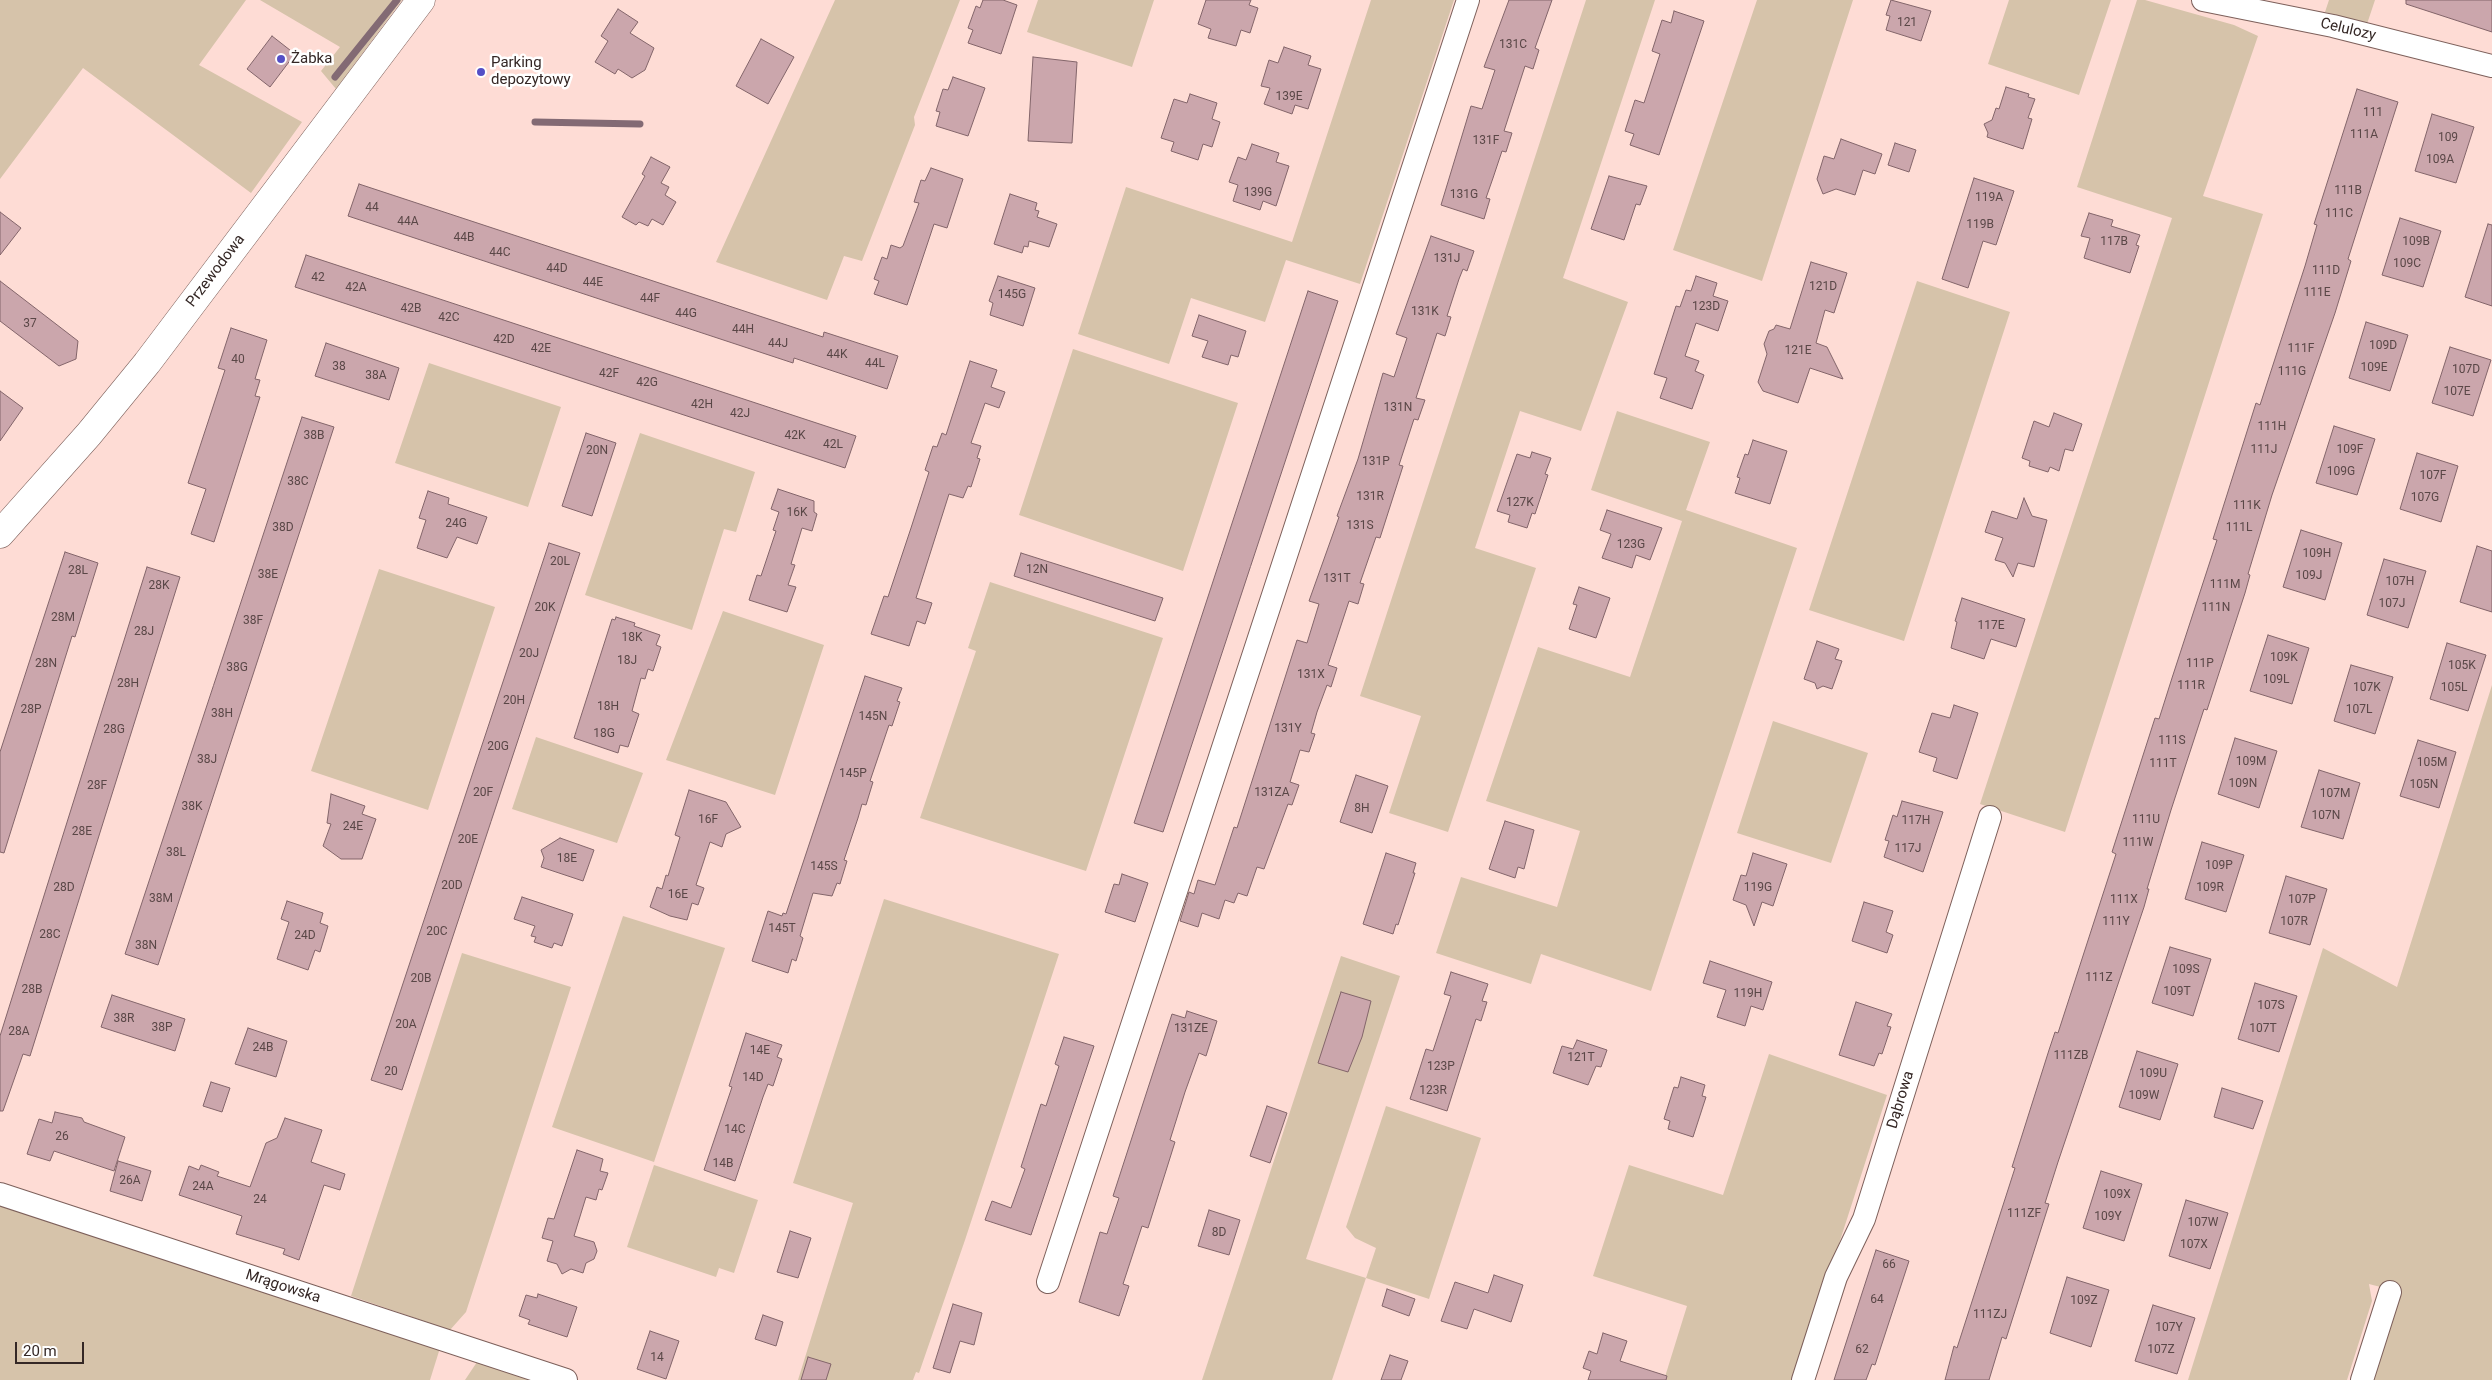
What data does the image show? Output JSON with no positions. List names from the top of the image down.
{
  "streets": {
    "street": [
      "Celulozy",
      "Przewodowa",
      "Dąbrowa",
      "Mrągowska"
    ]
  },
  "places": ["Żabka", "Parking depozytowy"],
  "house_numbers": [
    "121",
    "131C",
    "139E",
    "111",
    "111A",
    "109",
    "131F",
    "109A",
    "111B",
    "139G",
    "131G",
    "119A",
    "44",
    "111C",
    "44A",
    "119B",
    "44B",
    "117B",
    "109B",
    "44C",
    "131J",
    "109C",
    "44D",
    "111D",
    "42",
    "44E",
    "121D",
    "42A",
    "111E",
    "145G",
    "44F",
    "123D",
    "42B",
    "131K",
    "44G",
    "42C",
    "37",
    "44H",
    "42D",
    "44J",
    "109D",
    "42E",
    "111F",
    "121E",
    "44K",
    "40",
    "44L",
    "38",
    "109E",
    "107D",
    "111G",
    "42F",
    "38A",
    "42G",
    "107E",
    "42H",
    "131N",
    "42J",
    "111H",
    "38B",
    "42K",
    "42L",
    "111J",
    "109F",
    "20N",
    "131P",
    "109G",
    "107F",
    "38C",
    "131R",
    "107G",
    "127K",
    "111K",
    "16K",
    "24G",
    "131S",
    "38D",
    "111L",
    "123G",
    "109H",
    "20L",
    "12N",
    "28L",
    "38E",
    "109J",
    "131T",
    "107H",
    "111M",
    "28K",
    "107J",
    "20K",
    "111N",
    "28M",
    "38F",
    "117E",
    "28J",
    "18K",
    "20J",
    "109K",
    "18J",
    "28N",
    "111P",
    "105K",
    "38G",
    "131X",
    "109L",
    "28H",
    "111R",
    "107K",
    "105L",
    "20H",
    "18H",
    "28P",
    "107L",
    "38H",
    "145N",
    "131Y",
    "28G",
    "18G",
    "111S",
    "20G",
    "38J",
    "109M",
    "105M",
    "111T",
    "145P",
    "109N",
    "105N",
    "28F",
    "20F",
    "131ZA",
    "107M",
    "38K",
    "8H",
    "107N",
    "16F",
    "111U",
    "117H",
    "24E",
    "28E",
    "20E",
    "111W",
    "117J",
    "38L",
    "18E",
    "109P",
    "145S",
    "20D",
    "28D",
    "119G",
    "109R",
    "16E",
    "38M",
    "111X",
    "107P",
    "111Y",
    "107R",
    "145T",
    "20C",
    "28C",
    "24D",
    "38N",
    "109S",
    "111Z",
    "20B",
    "28B",
    "109T",
    "119H",
    "107S",
    "38R",
    "20A",
    "38P",
    "131ZE",
    "107T",
    "28A",
    "24B",
    "14E",
    "111ZB",
    "121T",
    "123P",
    "20",
    "109U",
    "14D",
    "123R",
    "109W",
    "14C",
    "26",
    "14B",
    "26A",
    "24A",
    "109X",
    "24",
    "111ZF",
    "109Y",
    "107W",
    "8D",
    "107X",
    "66",
    "64",
    "109Z",
    "111ZJ",
    "107Y",
    "62",
    "107Z",
    "14"
  ],
  "scale_bar": "20 m"
}
